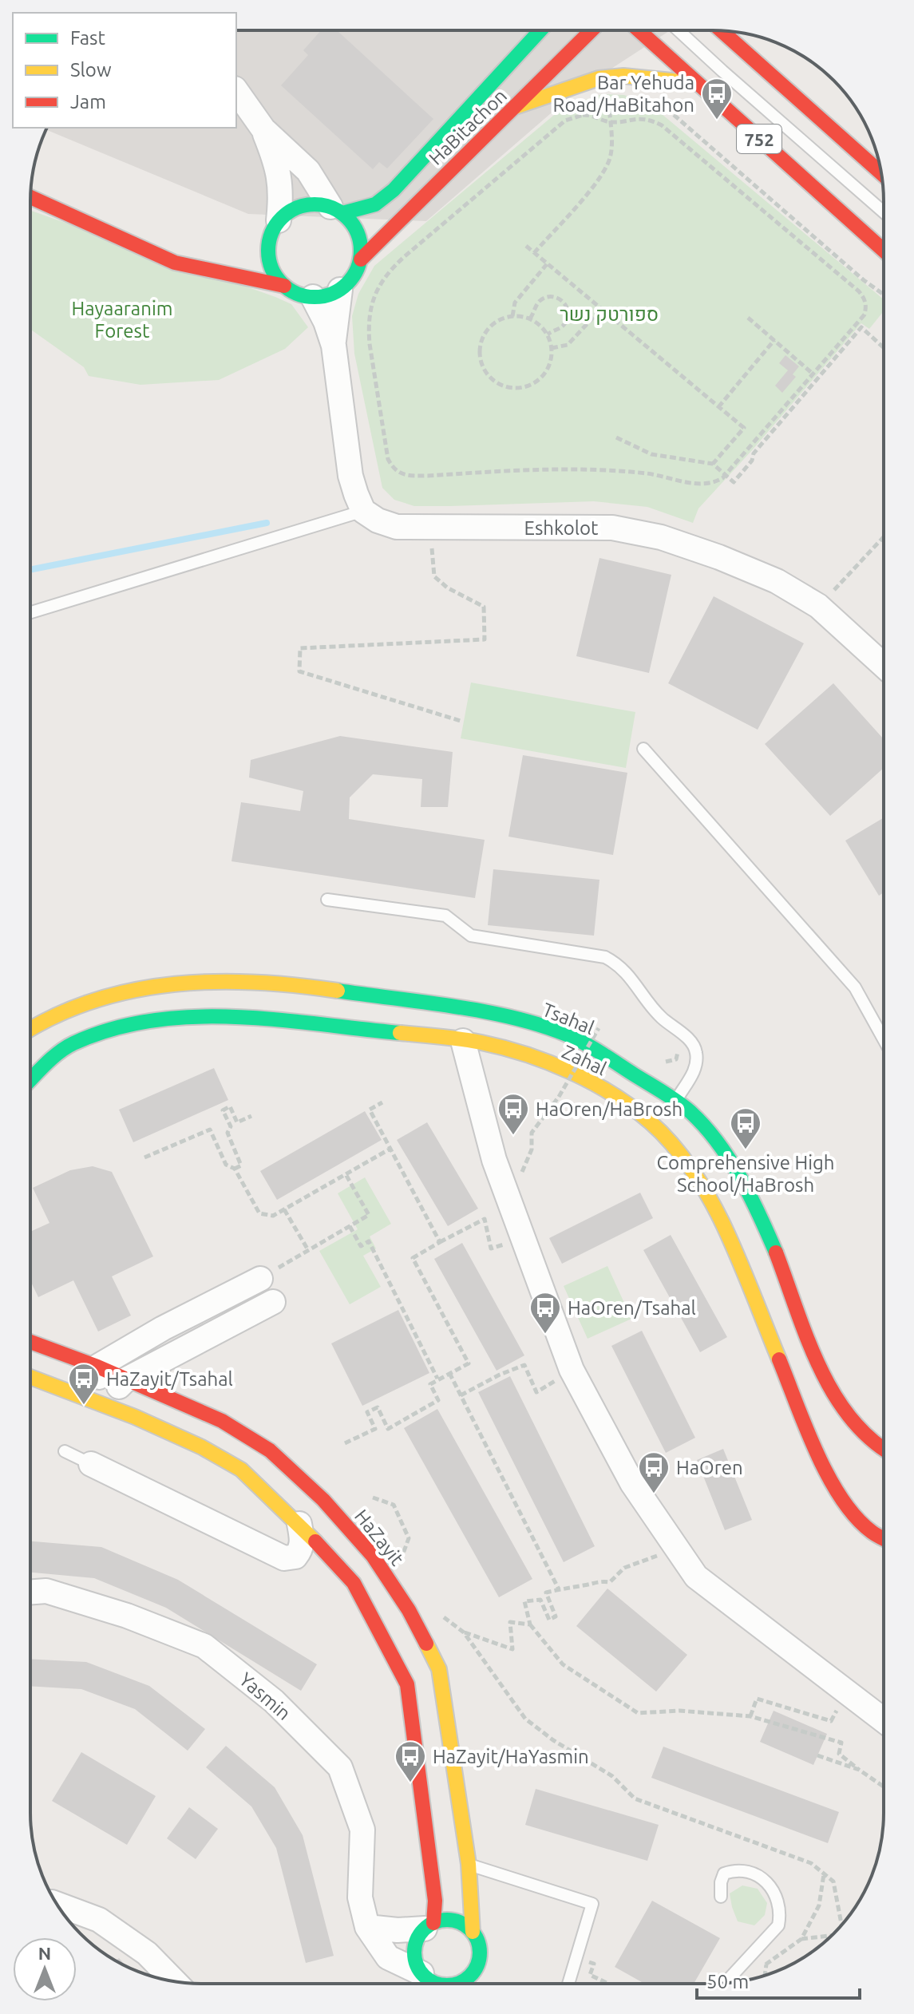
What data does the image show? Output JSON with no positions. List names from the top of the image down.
{
  "streets": {
    "main road": [
      "HaBitachon",
      "752",
      "Tsahal",
      "Zahal",
      "HaZayit"
    ],
    "street": ["Eshkolot", "Yasmin"]
  },
  "parks": ["Hayaaranim Forest", "ספורטק נשר"],
  "places": {
    "bus stop": [
      "Bar Yehuda Road/HaBitahon",
      "HaOren/HaBrosh",
      "Comprehensive High School/HaBrosh",
      "HaOren/Tsahal",
      "HaZayit/Tsahal",
      "HaOren",
      "HaZayit/HaYasmin"
    ]
  },
  "legend": ["Fast", "Slow", "Jam"],
  "scale_bar": "50 m",
  "north": "top"
}
